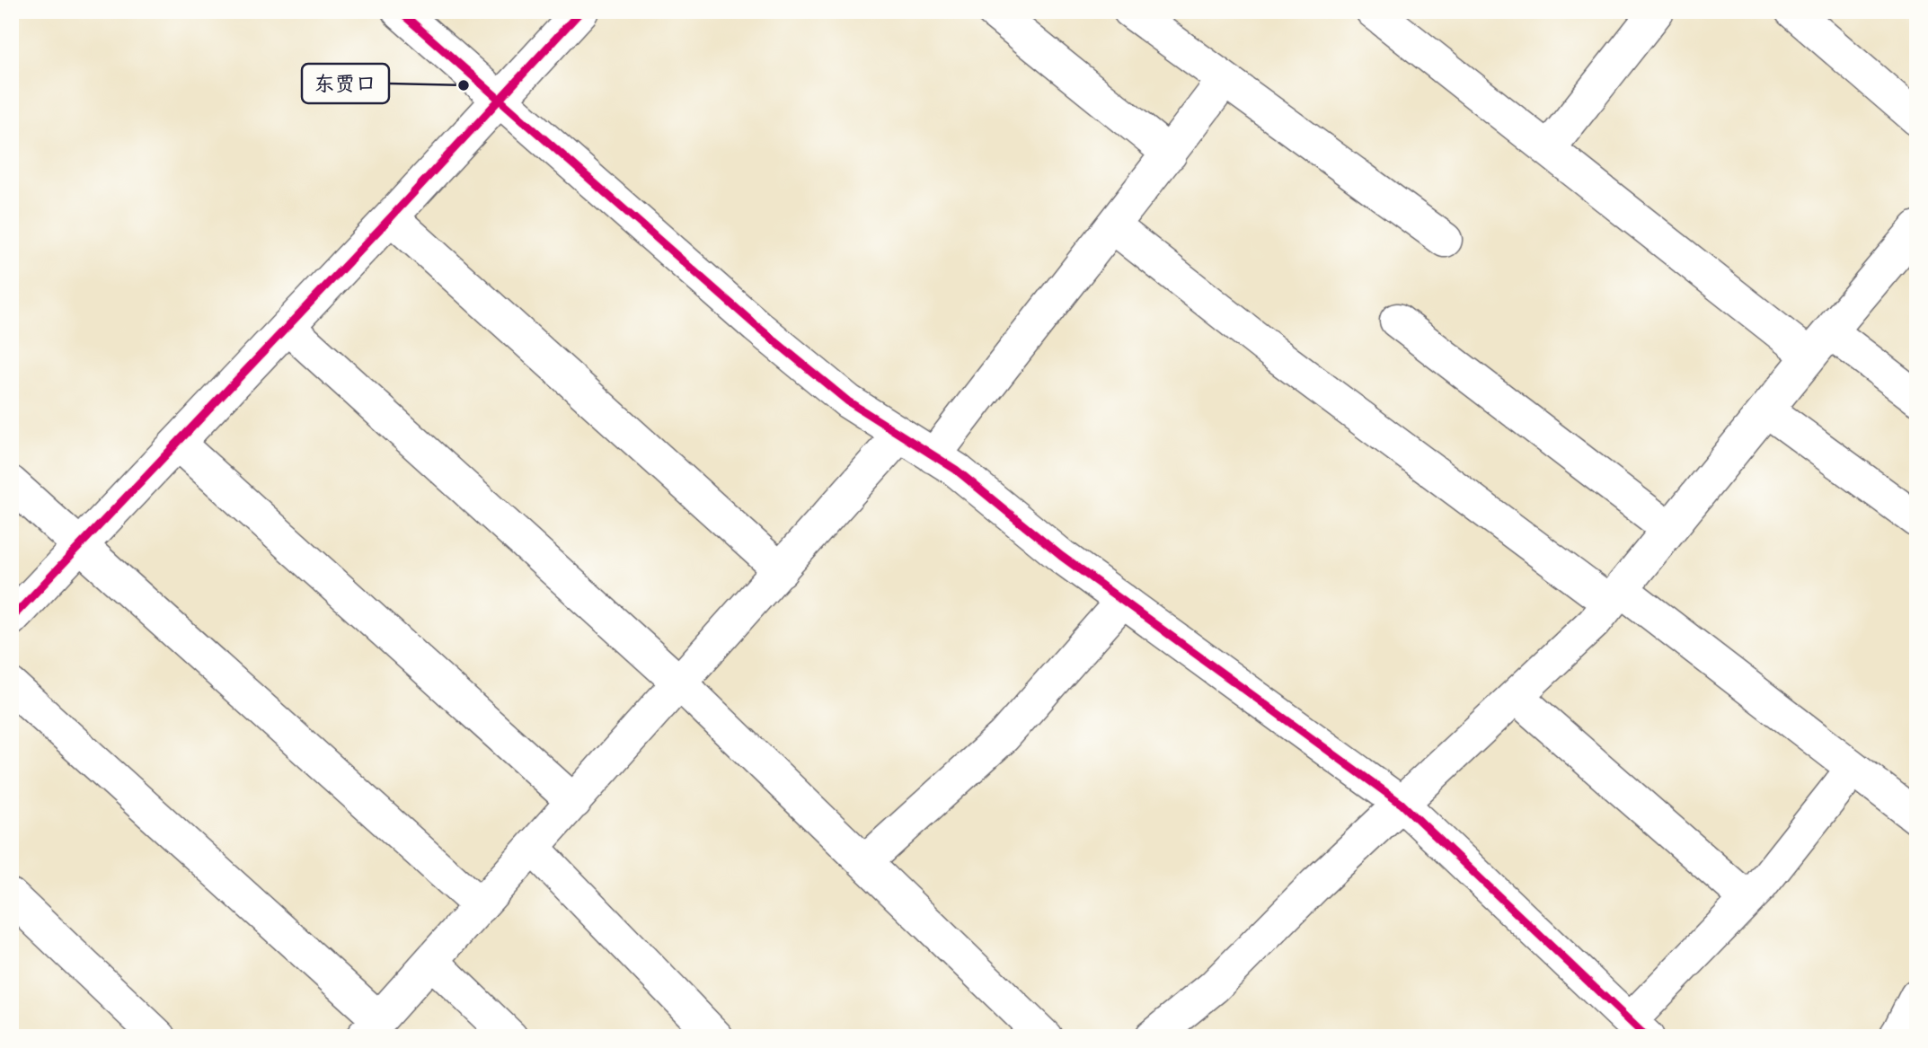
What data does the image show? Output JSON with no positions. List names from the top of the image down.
{
  "places": ["东贾口"]
}
